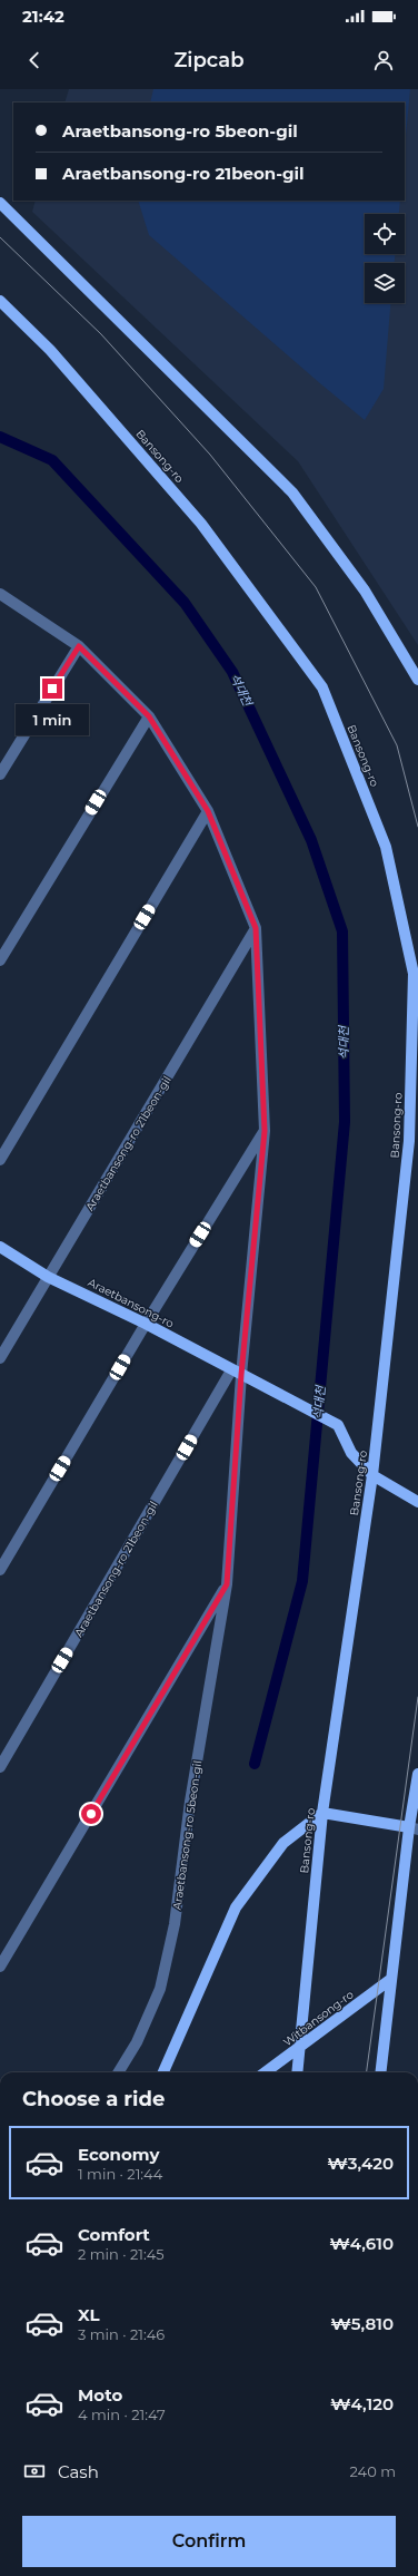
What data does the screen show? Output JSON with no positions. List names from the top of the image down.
{
  "streets": {
    "main road": ["Bansong-ro", "Araetbansong-ro", "Witbansong-ro"],
    "street": ["Araetbansong-ro 21beon-gil", "Araetbansong-ro 5beon-gil"]
  },
  "crossings": [
    ["Bansong-ro", "Araetbansong-ro"],
    ["Bansong-ro", "Witbansong-ro"],
    ["Araetbansong-ro 21beon-gil", "Araetbansong-ro"],
    ["Araetbansong-ro 21beon-gil", "Araetbansong-ro 5beon-gil"],
    ["Araetbansong-ro", "Araetbansong-ro 5beon-gil"]
  ],
  "water": ["석대천"],
  "page": {
    "status": "21:42",
    "header": "Zipcab",
    "banner": ["Araetbansong-ro 5beon-gil", "Araetbansong-ro 21beon-gil"],
    "bubble": "1 min",
    "heading": "Choose a ride",
    "list": [
      {
        "name": "Economy",
        "note": "1 min · 21:44",
        "value": "₩3,420"
      },
      {
        "name": "Comfort",
        "note": "2 min · 21:45",
        "value": "₩4,610"
      },
      {
        "name": "XL",
        "note": "3 min · 21:46",
        "value": "₩5,810"
      },
      {
        "name": "Moto",
        "note": "4 min · 21:47",
        "value": "₩4,120"
      }
    ],
    "pay": ["Cash", "240 m"],
    "buttons": "Confirm"
  }
}
